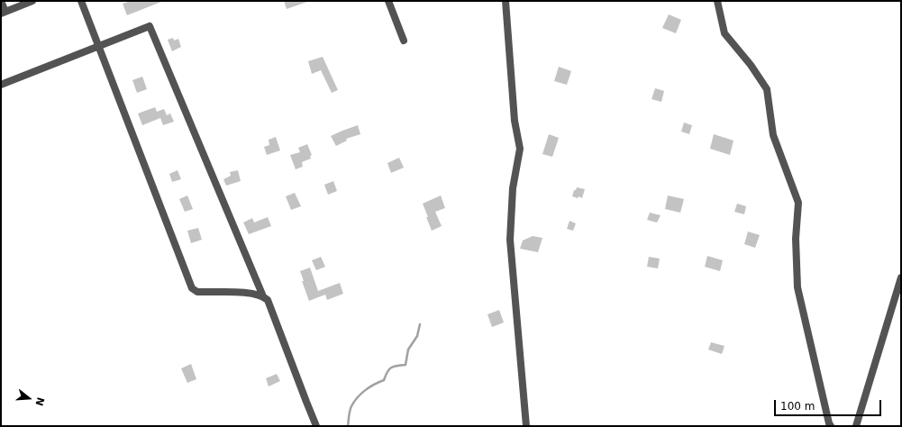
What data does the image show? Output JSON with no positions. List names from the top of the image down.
{
  "scale_bar": "100 m",
  "north": "right"
}
